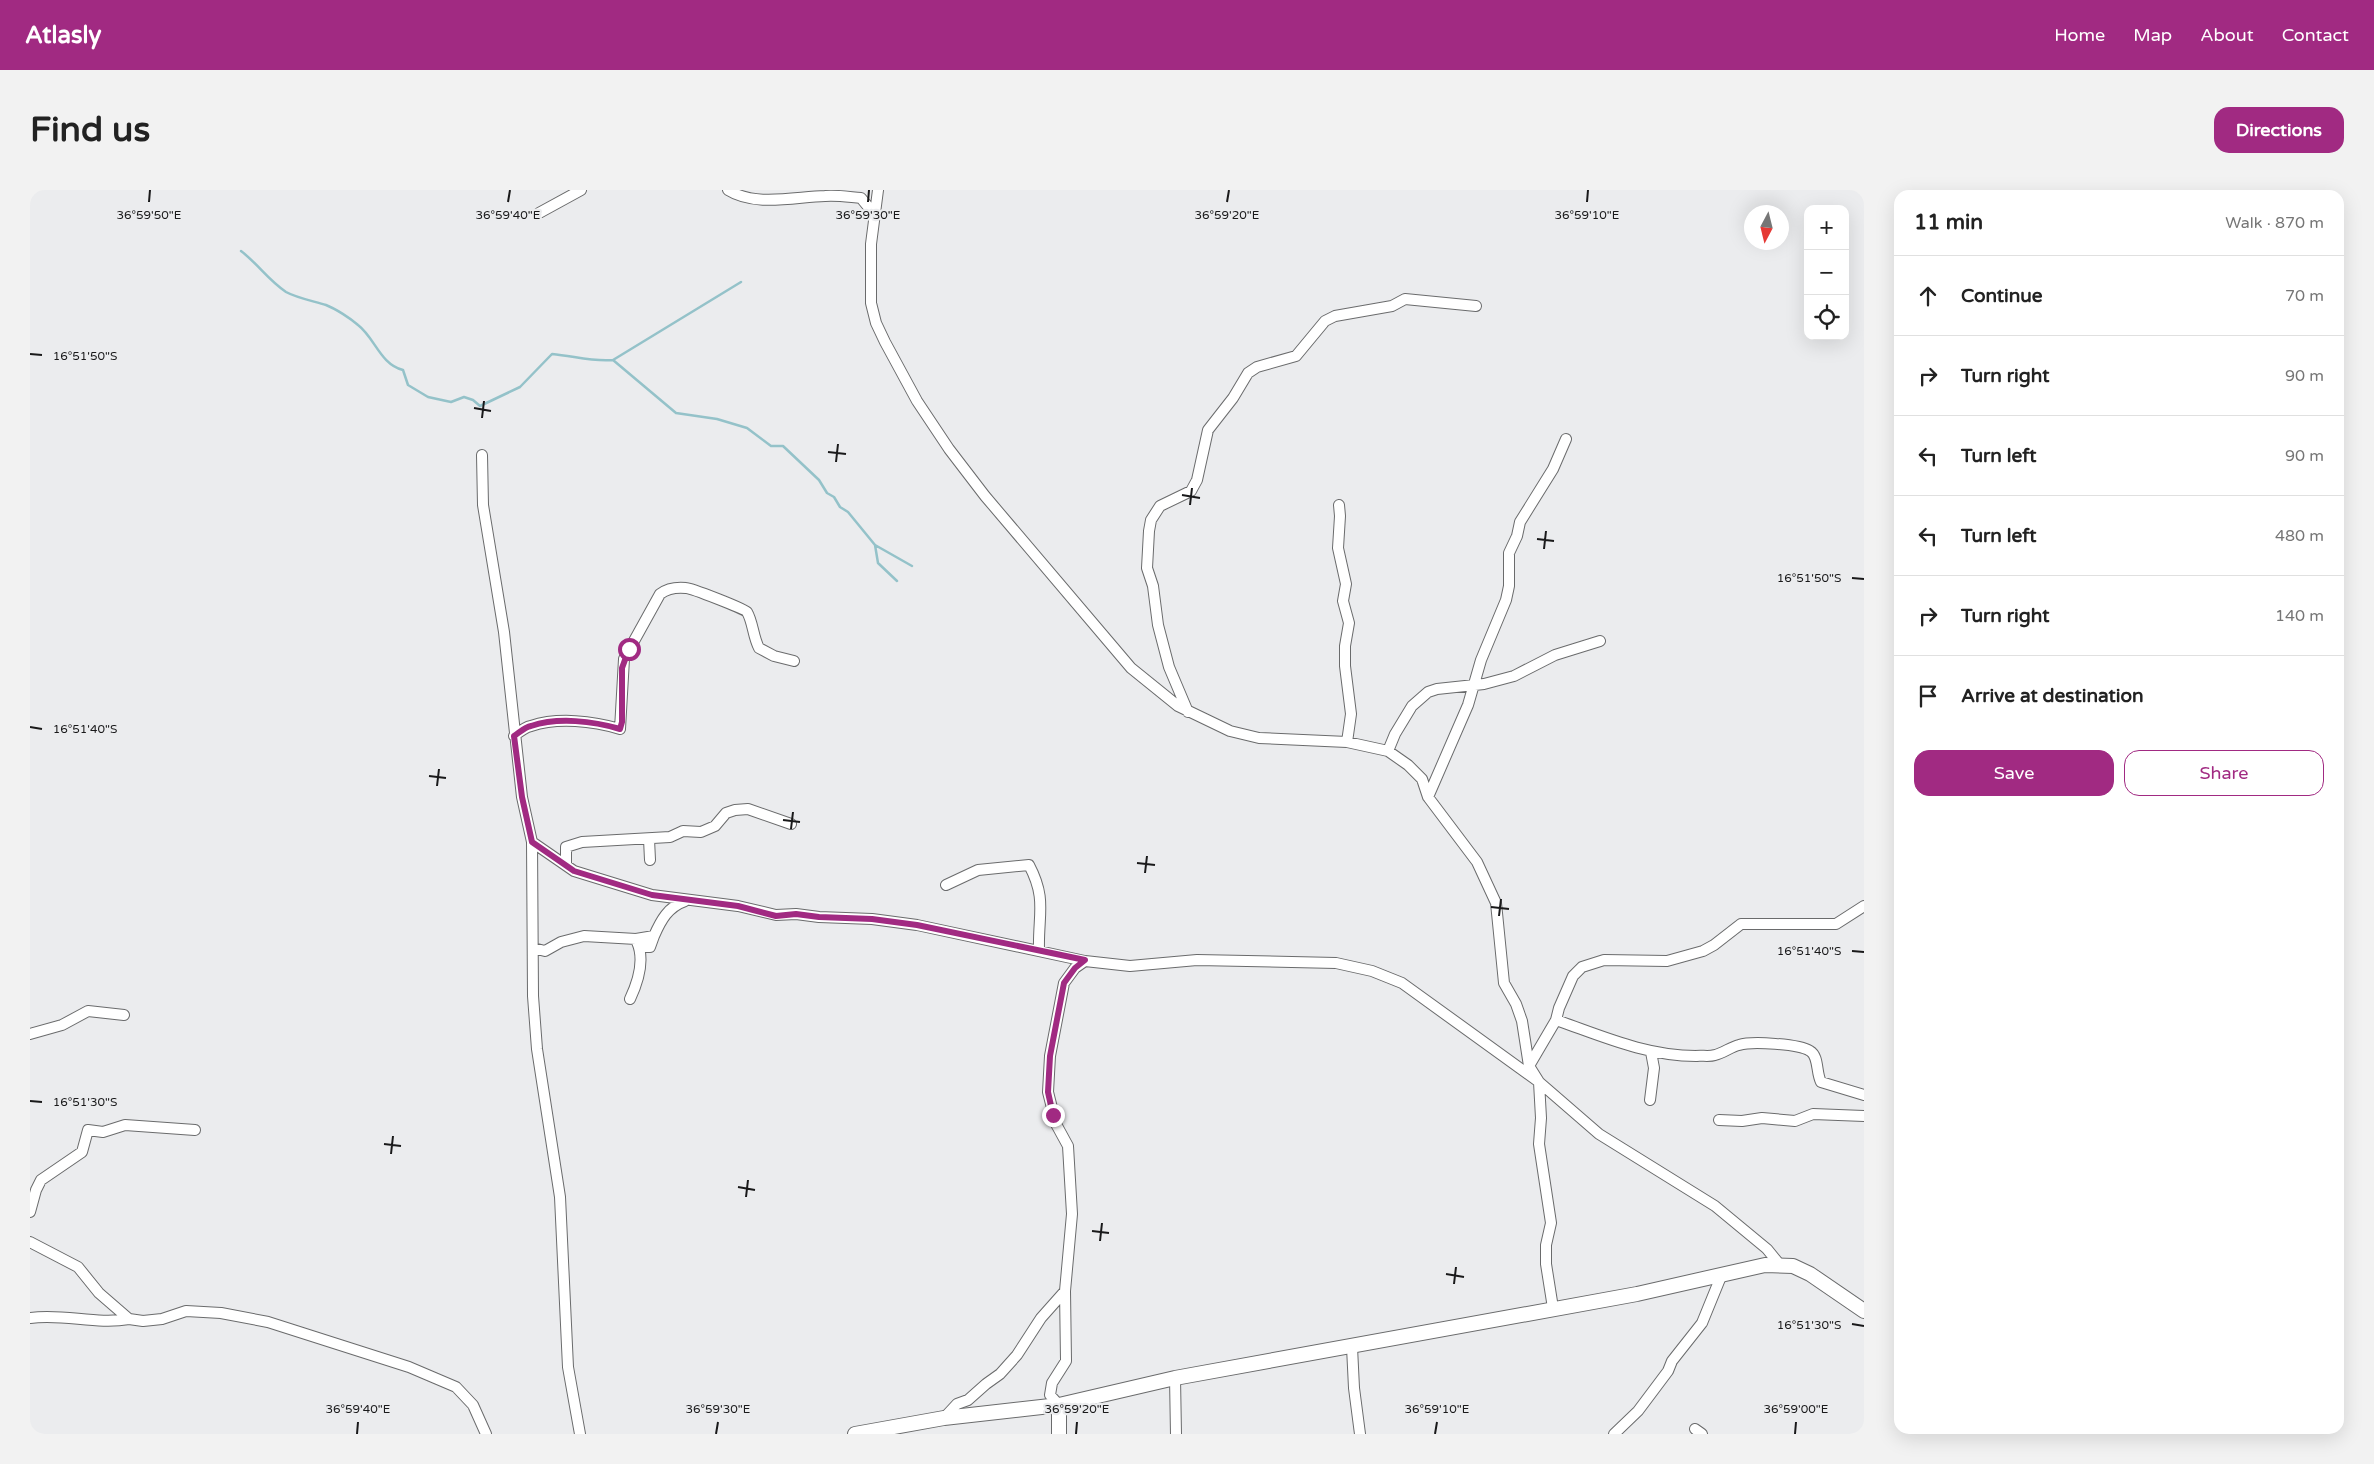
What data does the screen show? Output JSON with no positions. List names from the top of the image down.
{
  "north": "bottom",
  "page": {
    "header": "Atlasly",
    "nav": [
      "Home",
      "Map",
      "About",
      "Contact"
    ],
    "buttons": [
      "Directions",
      ["Save", "Share"]
    ],
    "title": "Find us",
    "heading": ["11 min", "Walk · 870 m"],
    "map_buttons": ["+", "−"],
    "list": [
      ["Continue", "70 m"],
      ["Turn right", "90 m"],
      ["Turn left", "90 m"],
      ["Turn left", "480 m"],
      ["Turn right", "140 m"],
      "Arrive at destination"
    ]
  },
  "coordinates": [
    "36°59'50\"E",
    "36°59'40\"E",
    "36°59'30\"E",
    "36°59'20\"E",
    "36°59'10\"E",
    "16°51'50\"S",
    "16°51'40\"S",
    "16°51'30\"S",
    "36°59'00\"E"
  ]
}
